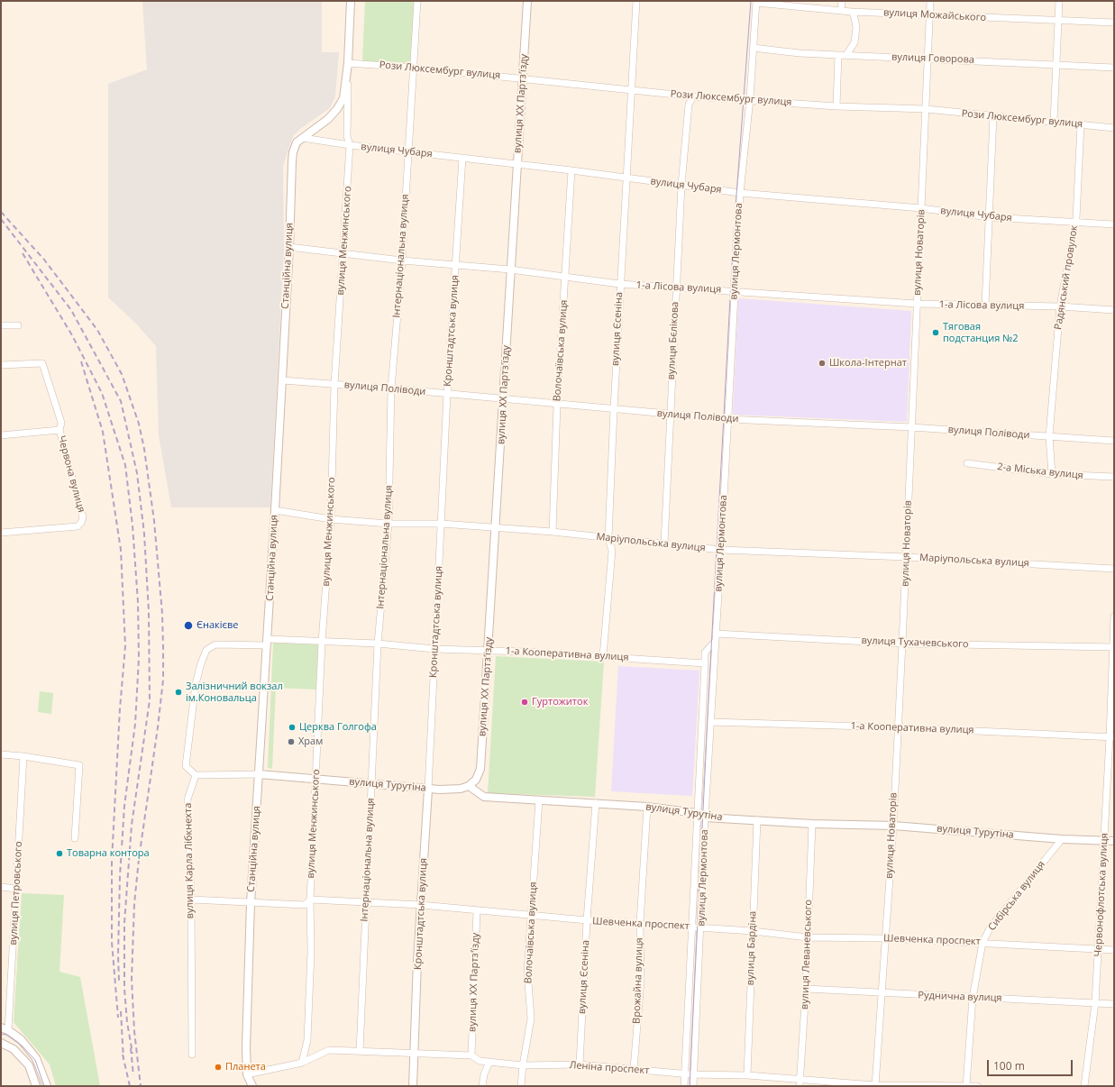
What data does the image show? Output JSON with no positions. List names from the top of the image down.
{
  "streets": {
    "street": [
      "вулиця Можайського",
      "вулиця Говорова",
      "Рози Люксембург вулиця",
      "вулиця XX Партз'їзду",
      "вулиця Чубаря",
      "вулиця Менжинського",
      "вулиця Лермонтова",
      "вулиця Новаторів",
      "Інтернаціональна вулиця",
      "Станційна вулиця",
      "Радянський провулок",
      "1-а Лісова вулиця",
      "вулиця Єсеніна",
      "Кронштадтська вулиця",
      "вулиця Бєлікова",
      "Волочаївська вулиця",
      "вулиця Поліводи",
      "2-а Міська вулиця",
      "Червона вулиця",
      "Маріупольська вулиця",
      "вулиця Тухачевського",
      "1-а Кооперативна вулиця",
      "вулиця Турутіна",
      "вулиця Карла Лібкнехта",
      "вулиця Петровського",
      "Червонофлотська вулиця",
      "Сибірська вулиця",
      "Шевченка проспект",
      "вулиця Бардіна",
      "вулиця Леваневського",
      "Врожайна вулиця",
      "Руднична вулиця",
      "Леніна проспект"
    ]
  },
  "crossings": [
    ["вулиця Можайського", "вулиця Лермонтова"],
    ["вулиця Можайського", "вулиця Новаторів"],
    ["вулиця Говорова", "вулиця Лермонтова"],
    ["вулиця Говорова", "вулиця Новаторів"],
    ["Рози Люксембург вулиця", "вулиця XX Партз'їзду"],
    ["Рози Люксембург вулиця", "вулиця Менжинського"],
    ["Рози Люксембург вулиця", "вулиця Лермонтова"],
    ["Рози Люксембург вулиця", "вулиця Новаторів"],
    ["Рози Люксембург вулиця", "Інтернаціональна вулиця"],
    ["Рози Люксембург вулиця", "Станційна вулиця"],
    ["Рози Люксембург вулиця", "Радянський провулок"],
    ["Рози Люксембург вулиця", "вулиця Єсеніна"],
    ["Рози Люксембург вулиця", "вулиця Бєлікова"],
    ["вулиця XX Партз'їзду", "вулиця Чубаря"],
    ["вулиця XX Партз'їзду", "1-а Лісова вулиця"],
    ["вулиця XX Партз'їзду", "вулиця Поліводи"],
    ["вулиця XX Партз'їзду", "Маріупольська вулиця"],
    ["вулиця XX Партз'їзду", "1-а Кооперативна вулиця"],
    ["вулиця XX Партз'їзду", "вулиця Турутіна"],
    ["вулиця XX Партз'їзду", "Шевченка проспект"],
    ["вулиця XX Партз'їзду", "Леніна проспект"],
    ["вулиця Чубаря", "вулиця Менжинського"],
    ["вулиця Чубаря", "вулиця Лермонтова"],
    ["вулиця Чубаря", "вулиця Новаторів"],
    ["вулиця Чубаря", "Інтернаціональна вулиця"],
    ["вулиця Чубаря", "Станційна вулиця"],
    ["вулиця Чубаря", "Радянський провулок"],
    ["вулиця Чубаря", "вулиця Єсеніна"],
    ["вулиця Чубаря", "Кронштадтська вулиця"],
    ["вулиця Чубаря", "вулиця Бєлікова"],
    ["вулиця Чубаря", "Волочаївська вулиця"],
    ["вулиця Менжинського", "Станційна вулиця"],
    ["вулиця Менжинського", "1-а Лісова вулиця"],
    ["вулиця Менжинського", "вулиця Поліводи"],
    ["вулиця Менжинського", "Маріупольська вулиця"],
    ["вулиця Менжинського", "1-а Кооперативна вулиця"],
    ["вулиця Менжинського", "вулиця Турутіна"],
    ["вулиця Менжинського", "Шевченка проспект"],
    ["вулиця Менжинського", "Леніна проспект"],
    ["вулиця Лермонтова", "1-а Лісова вулиця"],
    ["вулиця Лермонтова", "вулиця Поліводи"],
    ["вулиця Лермонтова", "Маріупольська вулиця"],
    ["вулиця Лермонтова", "вулиця Тухачевського"],
    ["вулиця Лермонтова", "1-а Кооперативна вулиця"],
    ["вулиця Лермонтова", "вулиця Турутіна"],
    ["вулиця Лермонтова", "Шевченка проспект"],
    ["вулиця Лермонтова", "Леніна проспект"],
    ["вулиця Новаторів", "1-а Лісова вулиця"],
    ["вулиця Новаторів", "вулиця Поліводи"],
    ["вулиця Новаторів", "Маріупольська вулиця"],
    ["вулиця Новаторів", "вулиця Тухачевського"],
    ["вулиця Новаторів", "1-а Кооперативна вулиця"],
    ["вулиця Новаторів", "вулиця Турутіна"],
    ["вулиця Новаторів", "Шевченка проспект"],
    ["вулиця Новаторів", "Руднична вулиця"],
    ["вулиця Новаторів", "Леніна проспект"],
    ["Інтернаціональна вулиця", "1-а Лісова вулиця"],
    ["Інтернаціональна вулиця", "вулиця Поліводи"],
    ["Інтернаціональна вулиця", "Маріупольська вулиця"],
    ["Інтернаціональна вулиця", "1-а Кооперативна вулиця"],
    ["Інтернаціональна вулиця", "вулиця Турутіна"],
    ["Інтернаціональна вулиця", "Шевченка проспект"],
    ["Інтернаціональна вулиця", "Леніна проспект"],
    ["Станційна вулиця", "1-а Лісова вулиця"],
    ["Станційна вулиця", "вулиця Поліводи"],
    ["Станційна вулиця", "Маріупольська вулиця"],
    ["Станційна вулиця", "1-а Кооперативна вулиця"],
    ["Станційна вулиця", "вулиця Турутіна"],
    ["Станційна вулиця", "Шевченка проспект"],
    ["Станційна вулиця", "Леніна проспект"],
    ["Радянський провулок", "1-а Лісова вулиця"],
    ["Радянський провулок", "вулиця Поліводи"],
    ["Радянський провулок", "2-а Міська вулиця"],
    ["1-а Лісова вулиця", "вулиця Єсеніна"],
    ["1-а Лісова вулиця", "Кронштадтська вулиця"],
    ["1-а Лісова вулиця", "вулиця Бєлікова"],
    ["1-а Лісова вулиця", "Волочаївська вулиця"],
    ["вулиця Єсеніна", "вулиця Поліводи"],
    ["вулиця Єсеніна", "Маріупольська вулиця"],
    ["вулиця Єсеніна", "1-а Кооперативна вулиця"],
    ["вулиця Єсеніна", "вулиця Турутіна"],
    ["вулиця Єсеніна", "Шевченка проспект"],
    ["вулиця Єсеніна", "Леніна проспект"],
    ["Кронштадтська вулиця", "вулиця Поліводи"],
    ["Кронштадтська вулиця", "Маріупольська вулиця"],
    ["Кронштадтська вулиця", "1-а Кооперативна вулиця"],
    ["Кронштадтська вулиця", "вулиця Турутіна"],
    ["Кронштадтська вулиця", "Шевченка проспект"],
    ["Кронштадтська вулиця", "Леніна проспект"],
    ["вулиця Бєлікова", "вулиця Поліводи"],
    ["вулиця Бєлікова", "Маріупольська вулиця"],
    ["Волочаївська вулиця", "вулиця Поліводи"],
    ["Волочаївська вулиця", "Маріупольська вулиця"],
    ["Волочаївська вулиця", "вулиця Турутіна"],
    ["Волочаївська вулиця", "Шевченка проспект"],
    ["Волочаївська вулиця", "Леніна проспект"],
    ["вулиця Тухачевського", "Червонофлотська вулиця"],
    ["1-а Кооперативна вулиця", "Червонофлотська вулиця"],
    ["вулиця Турутіна", "Червонофлотська вулиця"],
    ["вулиця Турутіна", "Сибірська вулиця"],
    ["вулиця Турутіна", "вулиця Бардіна"],
    ["вулиця Турутіна", "вулиця Леваневського"],
    ["вулиця Турутіна", "Врожайна вулиця"],
    ["вулиця Карла Лібкнехта", "Шевченка проспект"],
    ["Червонофлотська вулиця", "Шевченка проспект"],
    ["Червонофлотська вулиця", "Руднична вулиця"],
    ["Сибірська вулиця", "Шевченка проспект"],
    ["Сибірська вулиця", "Руднична вулиця"],
    ["Сибірська вулиця", "Леніна проспект"],
    ["Шевченка проспект", "вулиця Бардіна"],
    ["Шевченка проспект", "вулиця Леваневського"],
    ["Шевченка проспект", "Врожайна вулиця"],
    ["вулиця Бардіна", "Леніна проспект"],
    ["вулиця Леваневського", "Руднична вулиця"],
    ["вулиця Леваневського", "Леніна проспект"],
    ["Врожайна вулиця", "Леніна проспект"]
  ],
  "places": [
    "Тяговая подстанция №2",
    "Школа-Інтернат",
    "Єнакієве",
    "Залізничний вокзал ім.Коновальца",
    "Гуртожиток",
    "Церква Голгофа",
    "Храм",
    "Товарна контора",
    "Планета"
  ],
  "scale_bar": "100 m"
}
